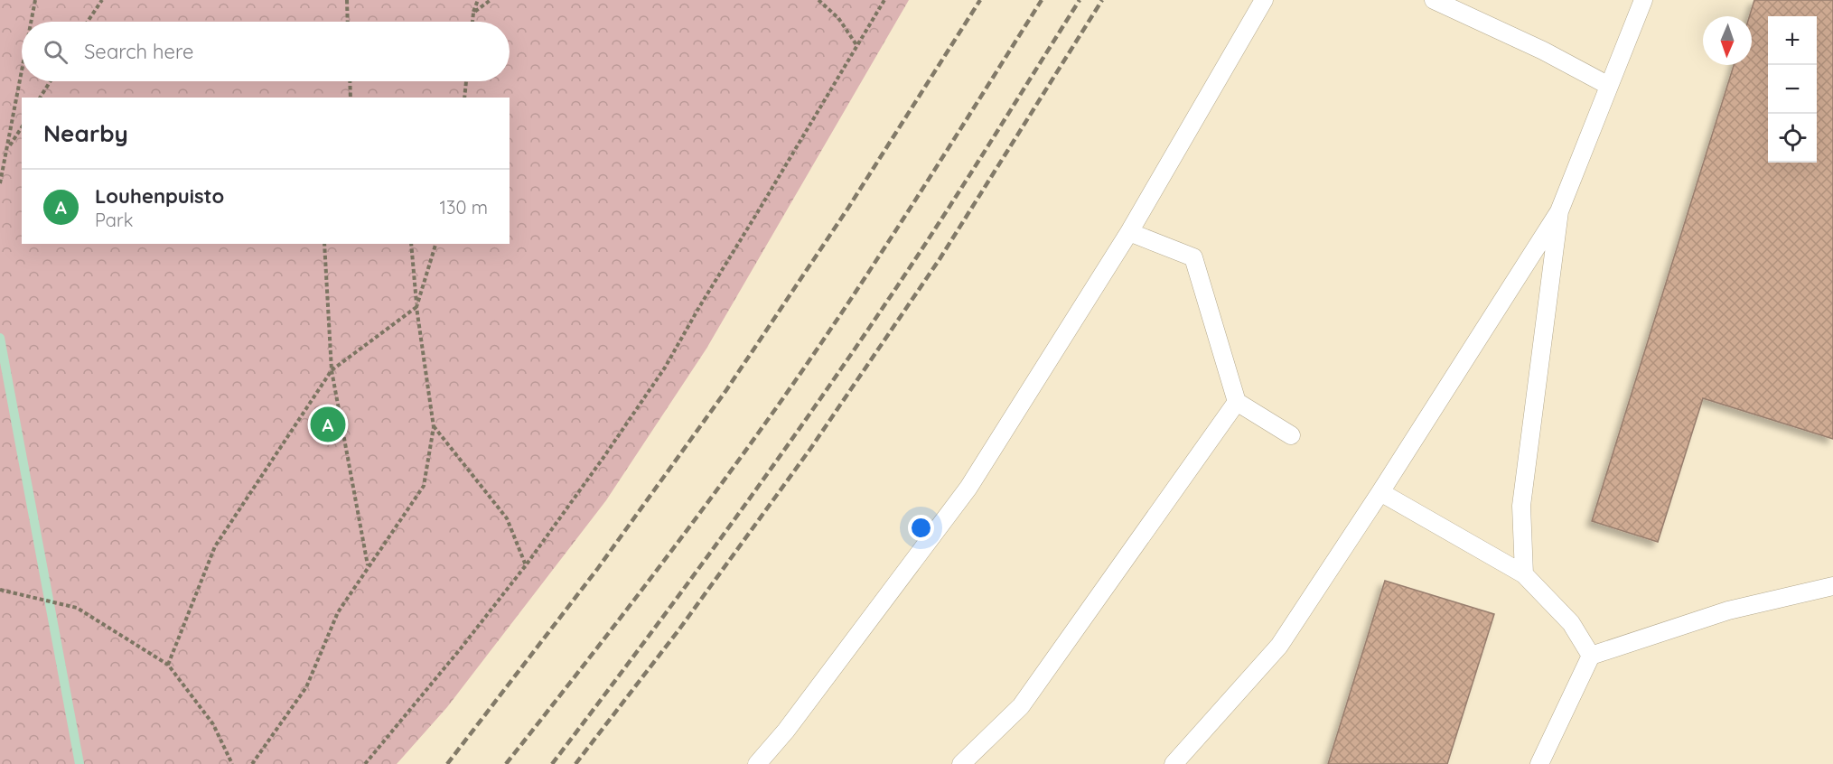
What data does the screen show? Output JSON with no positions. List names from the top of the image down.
{
  "north": "bottom",
  "page": {
    "map_buttons": ["+", "−"],
    "search": "Search here",
    "heading": "Nearby",
    "list": [
      {
        "mark": "A",
        "name": "Louhenpuisto",
        "note": "Park",
        "value": "130 m"
      }
    ],
    "pins": "A"
  }
}
